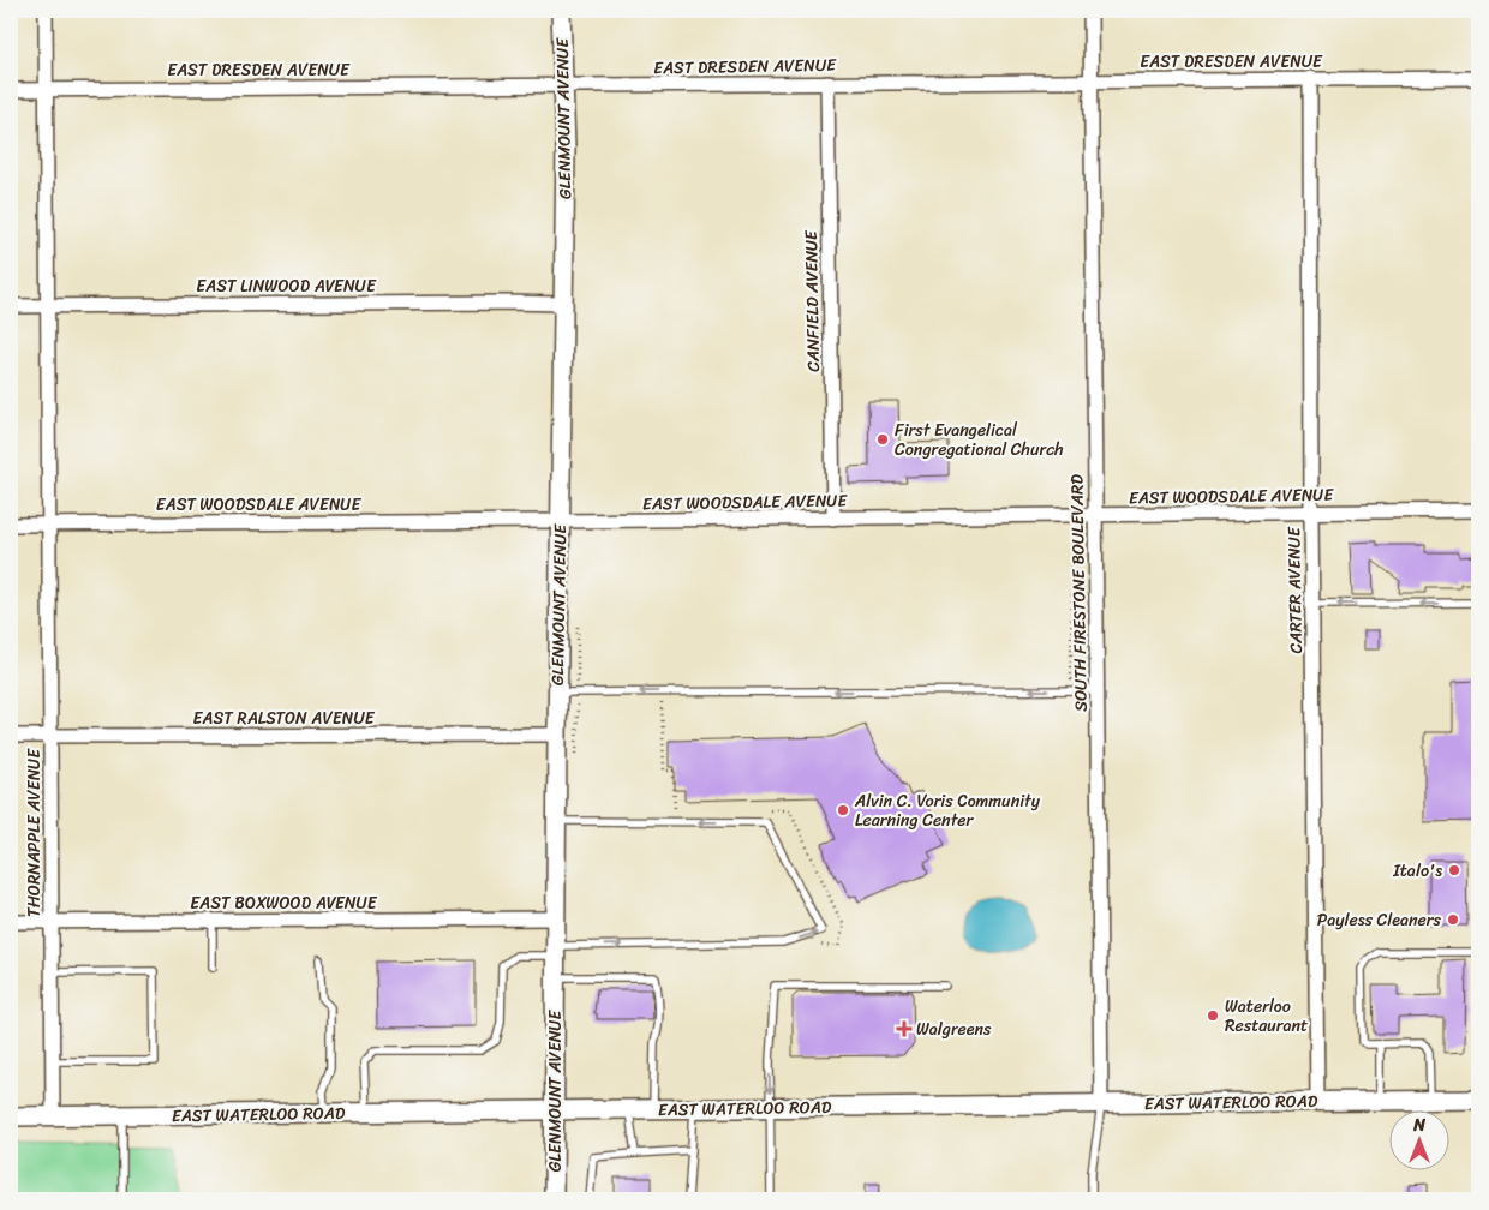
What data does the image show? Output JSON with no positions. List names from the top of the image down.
{
  "streets": {
    "main road": ["GLENMOUNT AVENUE", "EAST WATERLOO ROAD"],
    "street": [
      "EAST DRESDEN AVENUE",
      "EAST LINWOOD AVENUE",
      "CANFIELD AVENUE",
      "EAST WOODSDALE AVENUE",
      "CARTER AVENUE",
      "SOUTH FIRESTONE BOULEVARD",
      "EAST RALSTON AVENUE",
      "THORNAPPLE AVENUE",
      "EAST BOXWOOD AVENUE"
    ]
  },
  "crossings": [
    ["EAST DRESDEN AVENUE", "GLENMOUNT AVENUE"],
    ["EAST DRESDEN AVENUE", "CANFIELD AVENUE"],
    ["EAST DRESDEN AVENUE", "CARTER AVENUE"],
    ["EAST DRESDEN AVENUE", "SOUTH FIRESTONE BOULEVARD"],
    ["EAST DRESDEN AVENUE", "THORNAPPLE AVENUE"],
    ["GLENMOUNT AVENUE", "EAST LINWOOD AVENUE"],
    ["GLENMOUNT AVENUE", "EAST WOODSDALE AVENUE"],
    ["GLENMOUNT AVENUE", "EAST RALSTON AVENUE"],
    ["GLENMOUNT AVENUE", "EAST BOXWOOD AVENUE"],
    ["GLENMOUNT AVENUE", "EAST WATERLOO ROAD"],
    ["EAST LINWOOD AVENUE", "THORNAPPLE AVENUE"],
    ["CANFIELD AVENUE", "EAST WOODSDALE AVENUE"],
    ["EAST WOODSDALE AVENUE", "CARTER AVENUE"],
    ["EAST WOODSDALE AVENUE", "SOUTH FIRESTONE BOULEVARD"],
    ["EAST WOODSDALE AVENUE", "THORNAPPLE AVENUE"],
    ["CARTER AVENUE", "EAST WATERLOO ROAD"],
    ["SOUTH FIRESTONE BOULEVARD", "EAST WATERLOO ROAD"],
    ["EAST RALSTON AVENUE", "THORNAPPLE AVENUE"],
    ["THORNAPPLE AVENUE", "EAST BOXWOOD AVENUE"],
    ["THORNAPPLE AVENUE", "EAST WATERLOO ROAD"]
  ],
  "places": {
    "other": [
      "First Evangelical Congregational Church",
      "Alvin C. Voris Community Learning Center",
      "Italo's",
      "Payless Cleaners",
      "Waterloo Restaurant"
    ],
    "health": ["Walgreens"]
  },
  "north": "top"
}
